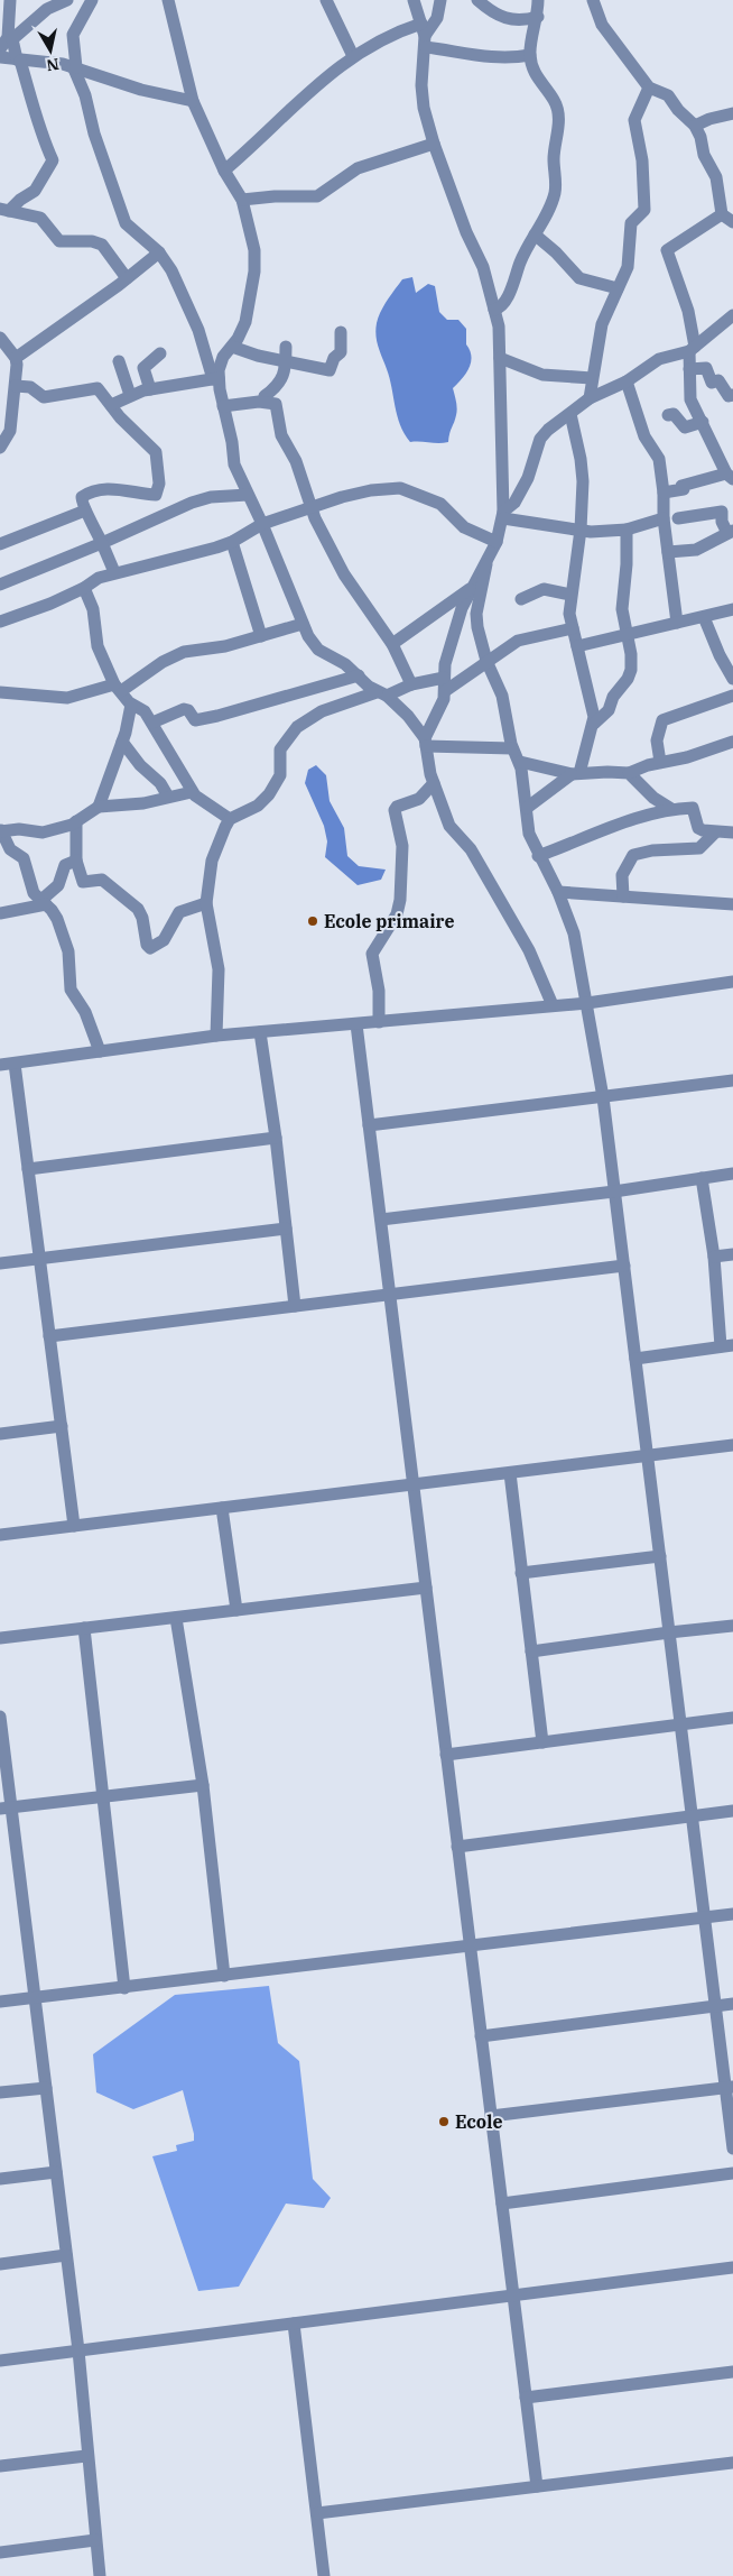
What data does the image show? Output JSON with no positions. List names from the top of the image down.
{
  "places": ["Ecole primaire", "Ecole"],
  "north": "bottom"
}
